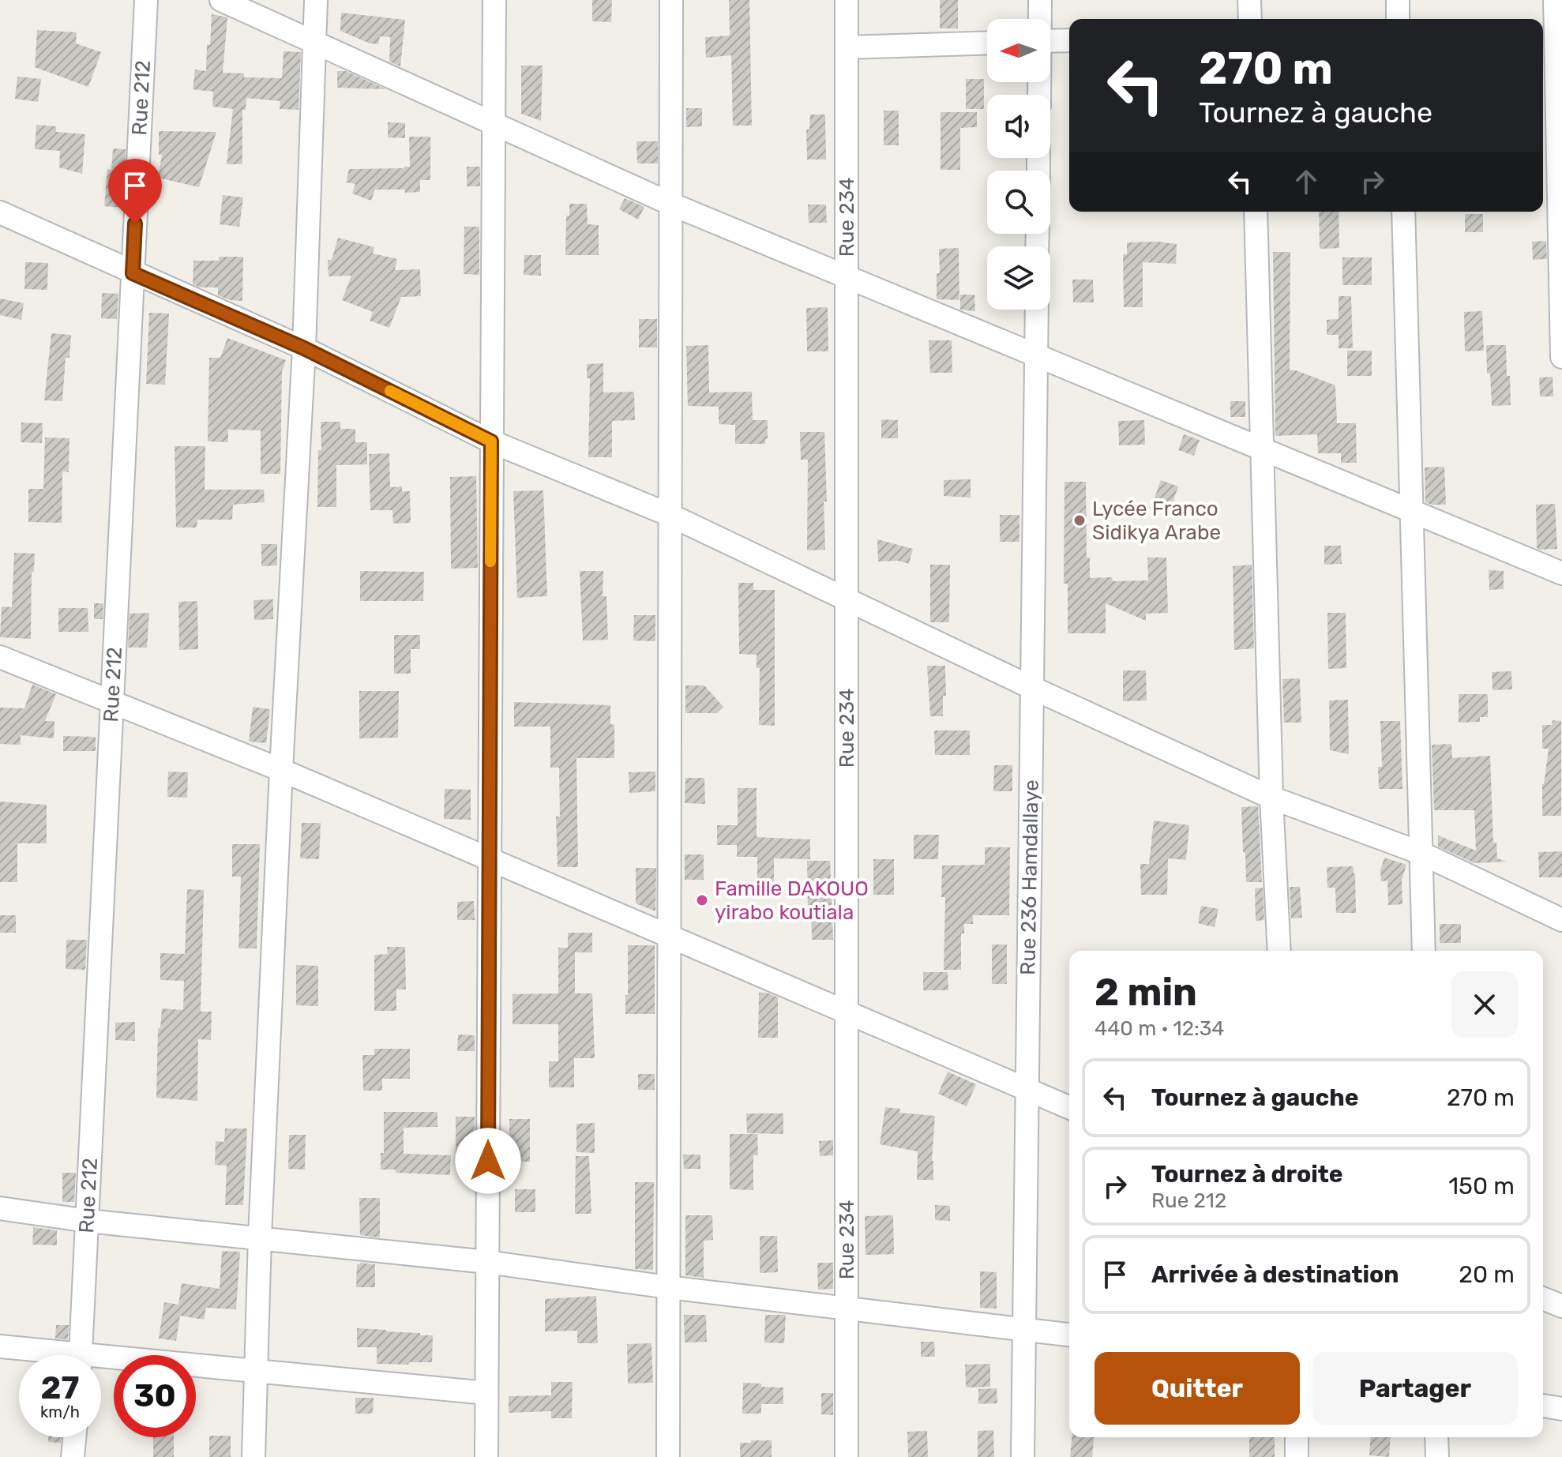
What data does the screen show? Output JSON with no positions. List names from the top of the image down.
{
  "streets": {
    "street": ["Rue 212", "Rue 234", "Rue 236 Hamdallaye"]
  },
  "places": ["Lycée Franco Sidikya Arabe", "Famille DAKOUO yirabo koutiala"],
  "north": "left",
  "page": {
    "turn": ["270 m", "Tournez à gauche"],
    "heading": ["2 min", "440 m · 12:34"],
    "list": [
      {
        "name": "Tournez à gauche",
        "value": "270 m"
      },
      {
        "name": "Tournez à droite",
        "note": "Rue 212",
        "value": "150 m"
      },
      {
        "name": "Arrivée à destination",
        "value": "20 m"
      }
    ],
    "buttons": ["Quitter", "Partager"],
    "speed": "27 km/h",
    "limit": "30"
  }
}
